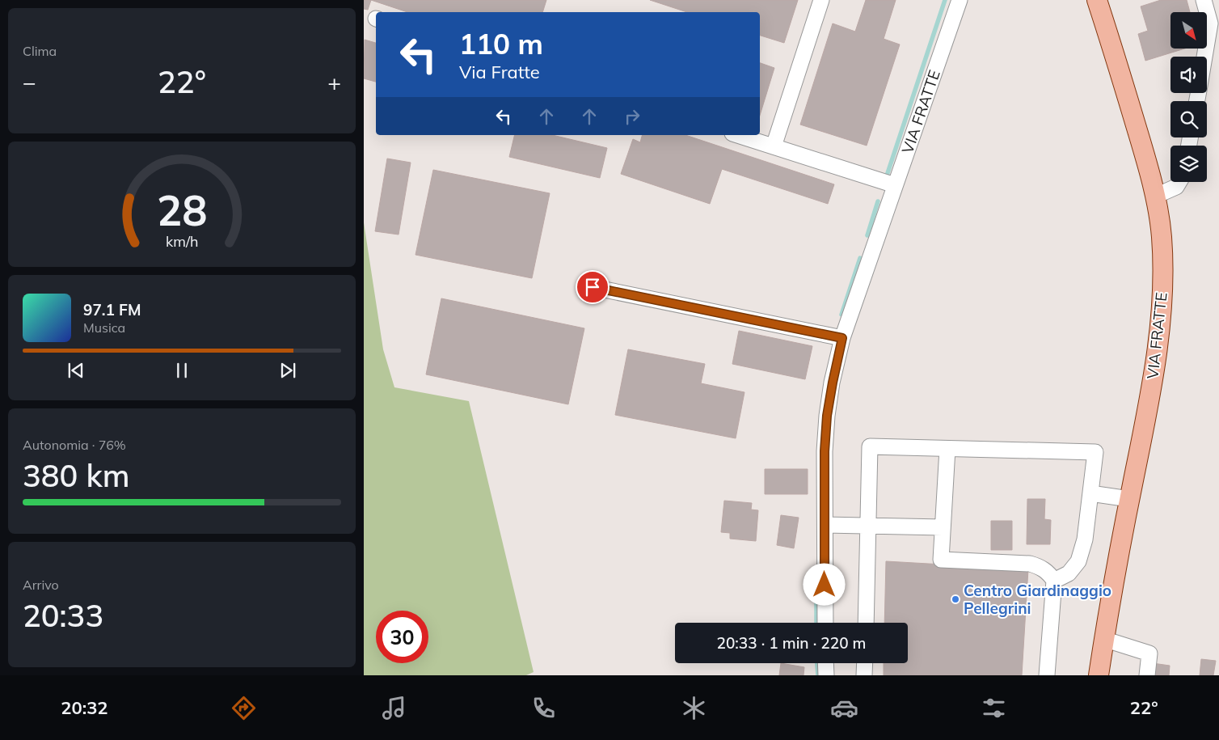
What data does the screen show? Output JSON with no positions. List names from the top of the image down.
{
  "streets": {
    "main road": ["VIA FRATTE"]
  },
  "places": ["Centro Giardinaggio Pellegrini"],
  "north": "bottom right",
  "page": {
    "tile": [
      "Clima",
      ["Autonomia · 76%", "380 km"],
      ["Arrivo", "20:33"]
    ],
    "turn": ["110 m", "Via Fratte"],
    "heat": ["−", "22°", "+"],
    "song": ["97.1 FM", "Musica"],
    "limit": "30",
    "trip": "20:33 · 1 min · 220 m",
    "tabs": ["20:32", "22°"],
    "gauge": ["28", "km/h"]
  }
}
